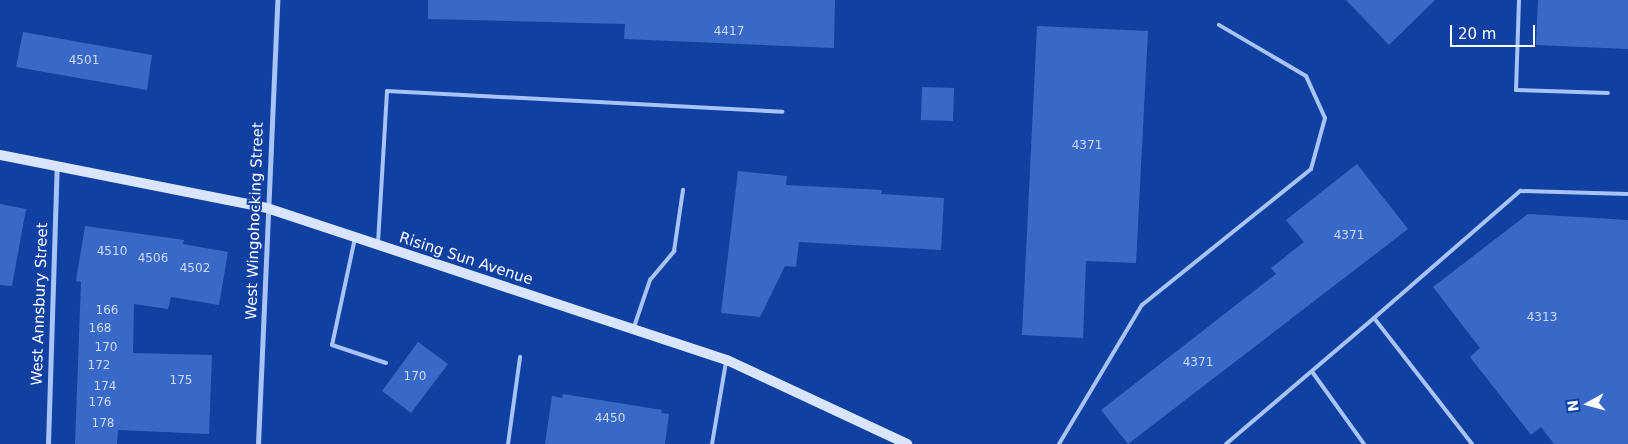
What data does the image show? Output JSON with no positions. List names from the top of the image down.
{
  "streets": {
    "street": ["West Wingohocking Street", "Rising Sun Avenue", "West Annsbury Street"]
  },
  "crossings": [
    ["West Wingohocking Street", "Rising Sun Avenue"],
    ["Rising Sun Avenue", "West Annsbury Street"]
  ],
  "house_numbers": [
    "4417",
    "4501",
    "4371",
    "4371",
    "4510",
    "4506",
    "4502",
    "166",
    "4313",
    "168",
    "170",
    "4371",
    "172",
    "170",
    "175",
    "174",
    "176",
    "4450",
    "178"
  ],
  "scale_bar": "20 m",
  "north": "left"
}
